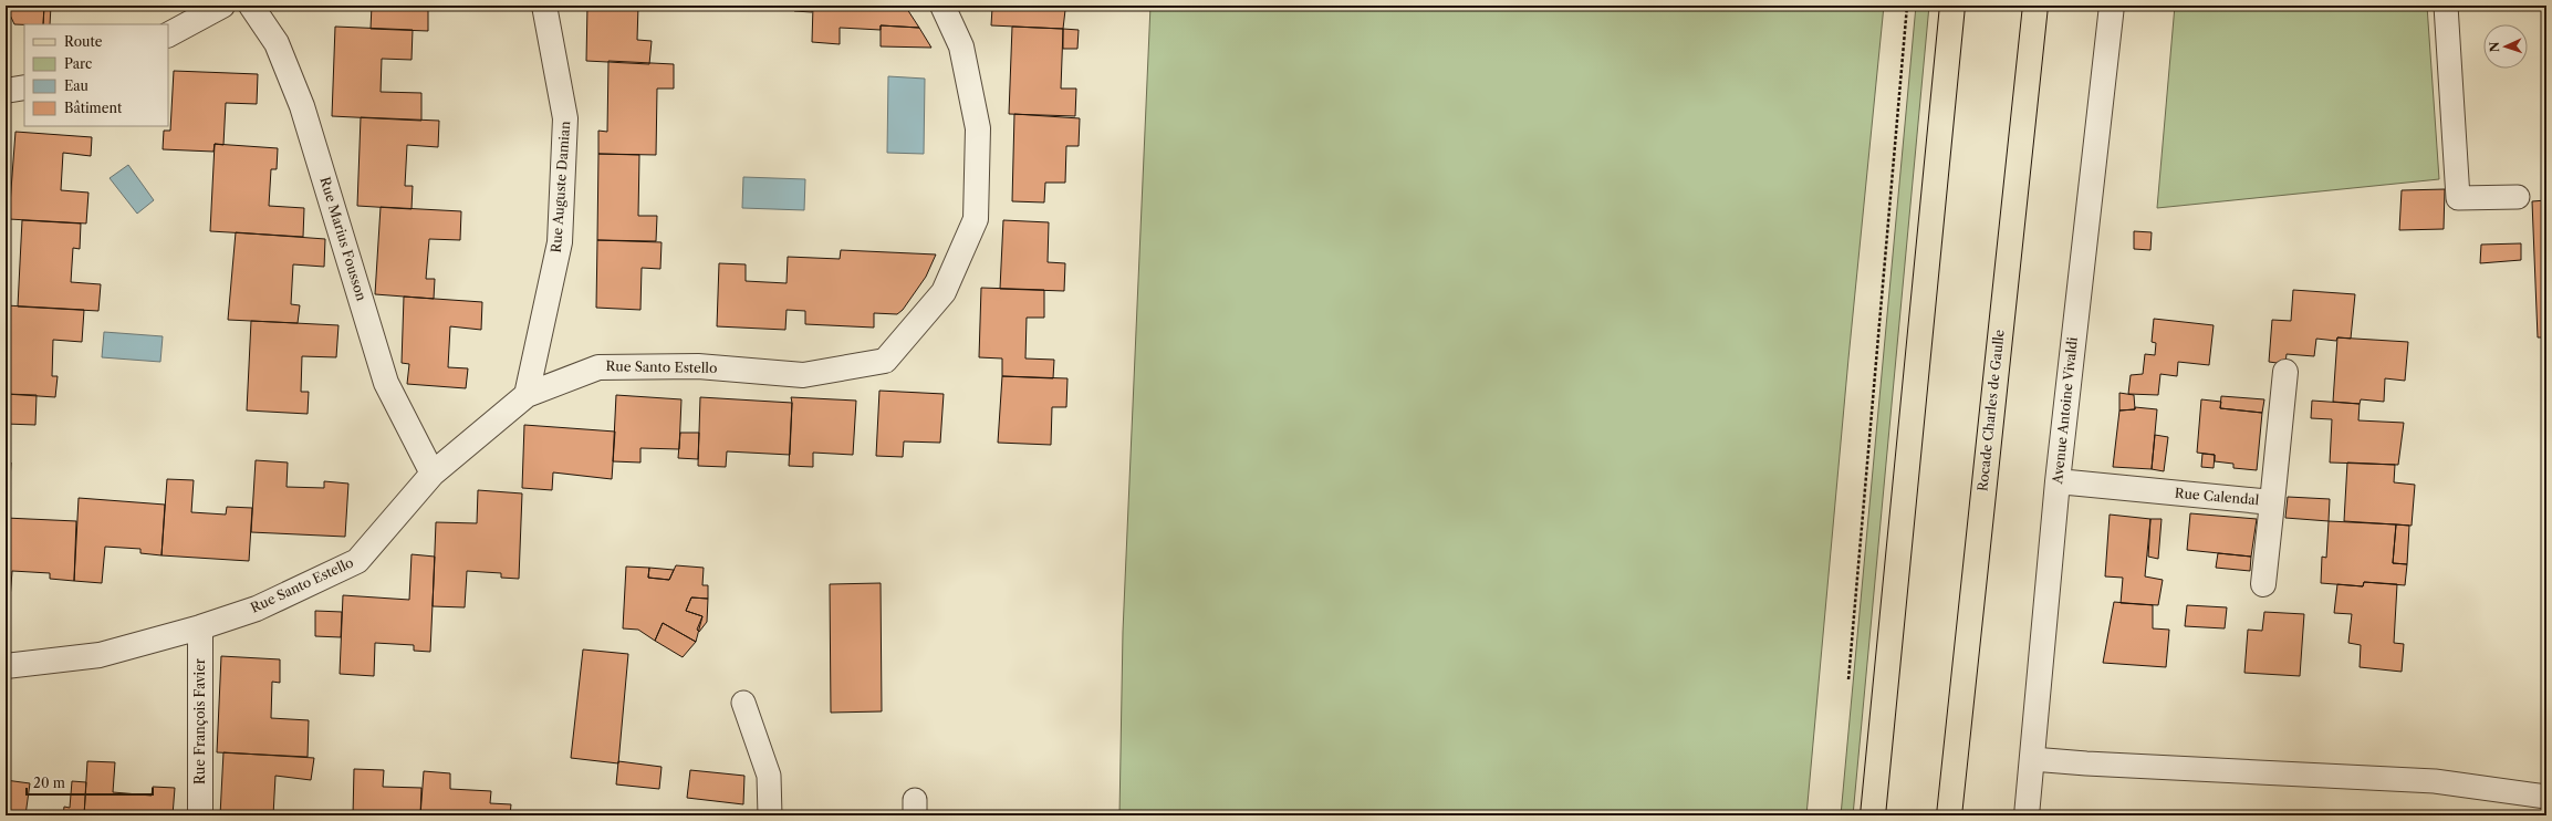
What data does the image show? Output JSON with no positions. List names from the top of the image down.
{
  "streets": {
    "main road": ["Rocade Charles de Gaulle"],
    "street": [
      "Rue Auguste Damian",
      "Rue Marius Fousson",
      "Rue Santo Estello",
      "Avenue Antoine Vivaldi",
      "Rue Calendal",
      "Rue François Favier"
    ]
  },
  "crossings": [
    ["Rue Auguste Damian", "Rue Santo Estello"],
    ["Rue Marius Fousson", "Rue Santo Estello"],
    ["Rue Santo Estello", "Rue François Favier"],
    ["Avenue Antoine Vivaldi", "Rue Calendal"]
  ],
  "legend": [
    "Route",
    "Parc",
    "Eau",
    "Bâtiment"
  ],
  "scale_bar": "20 m",
  "north": "left"
}
